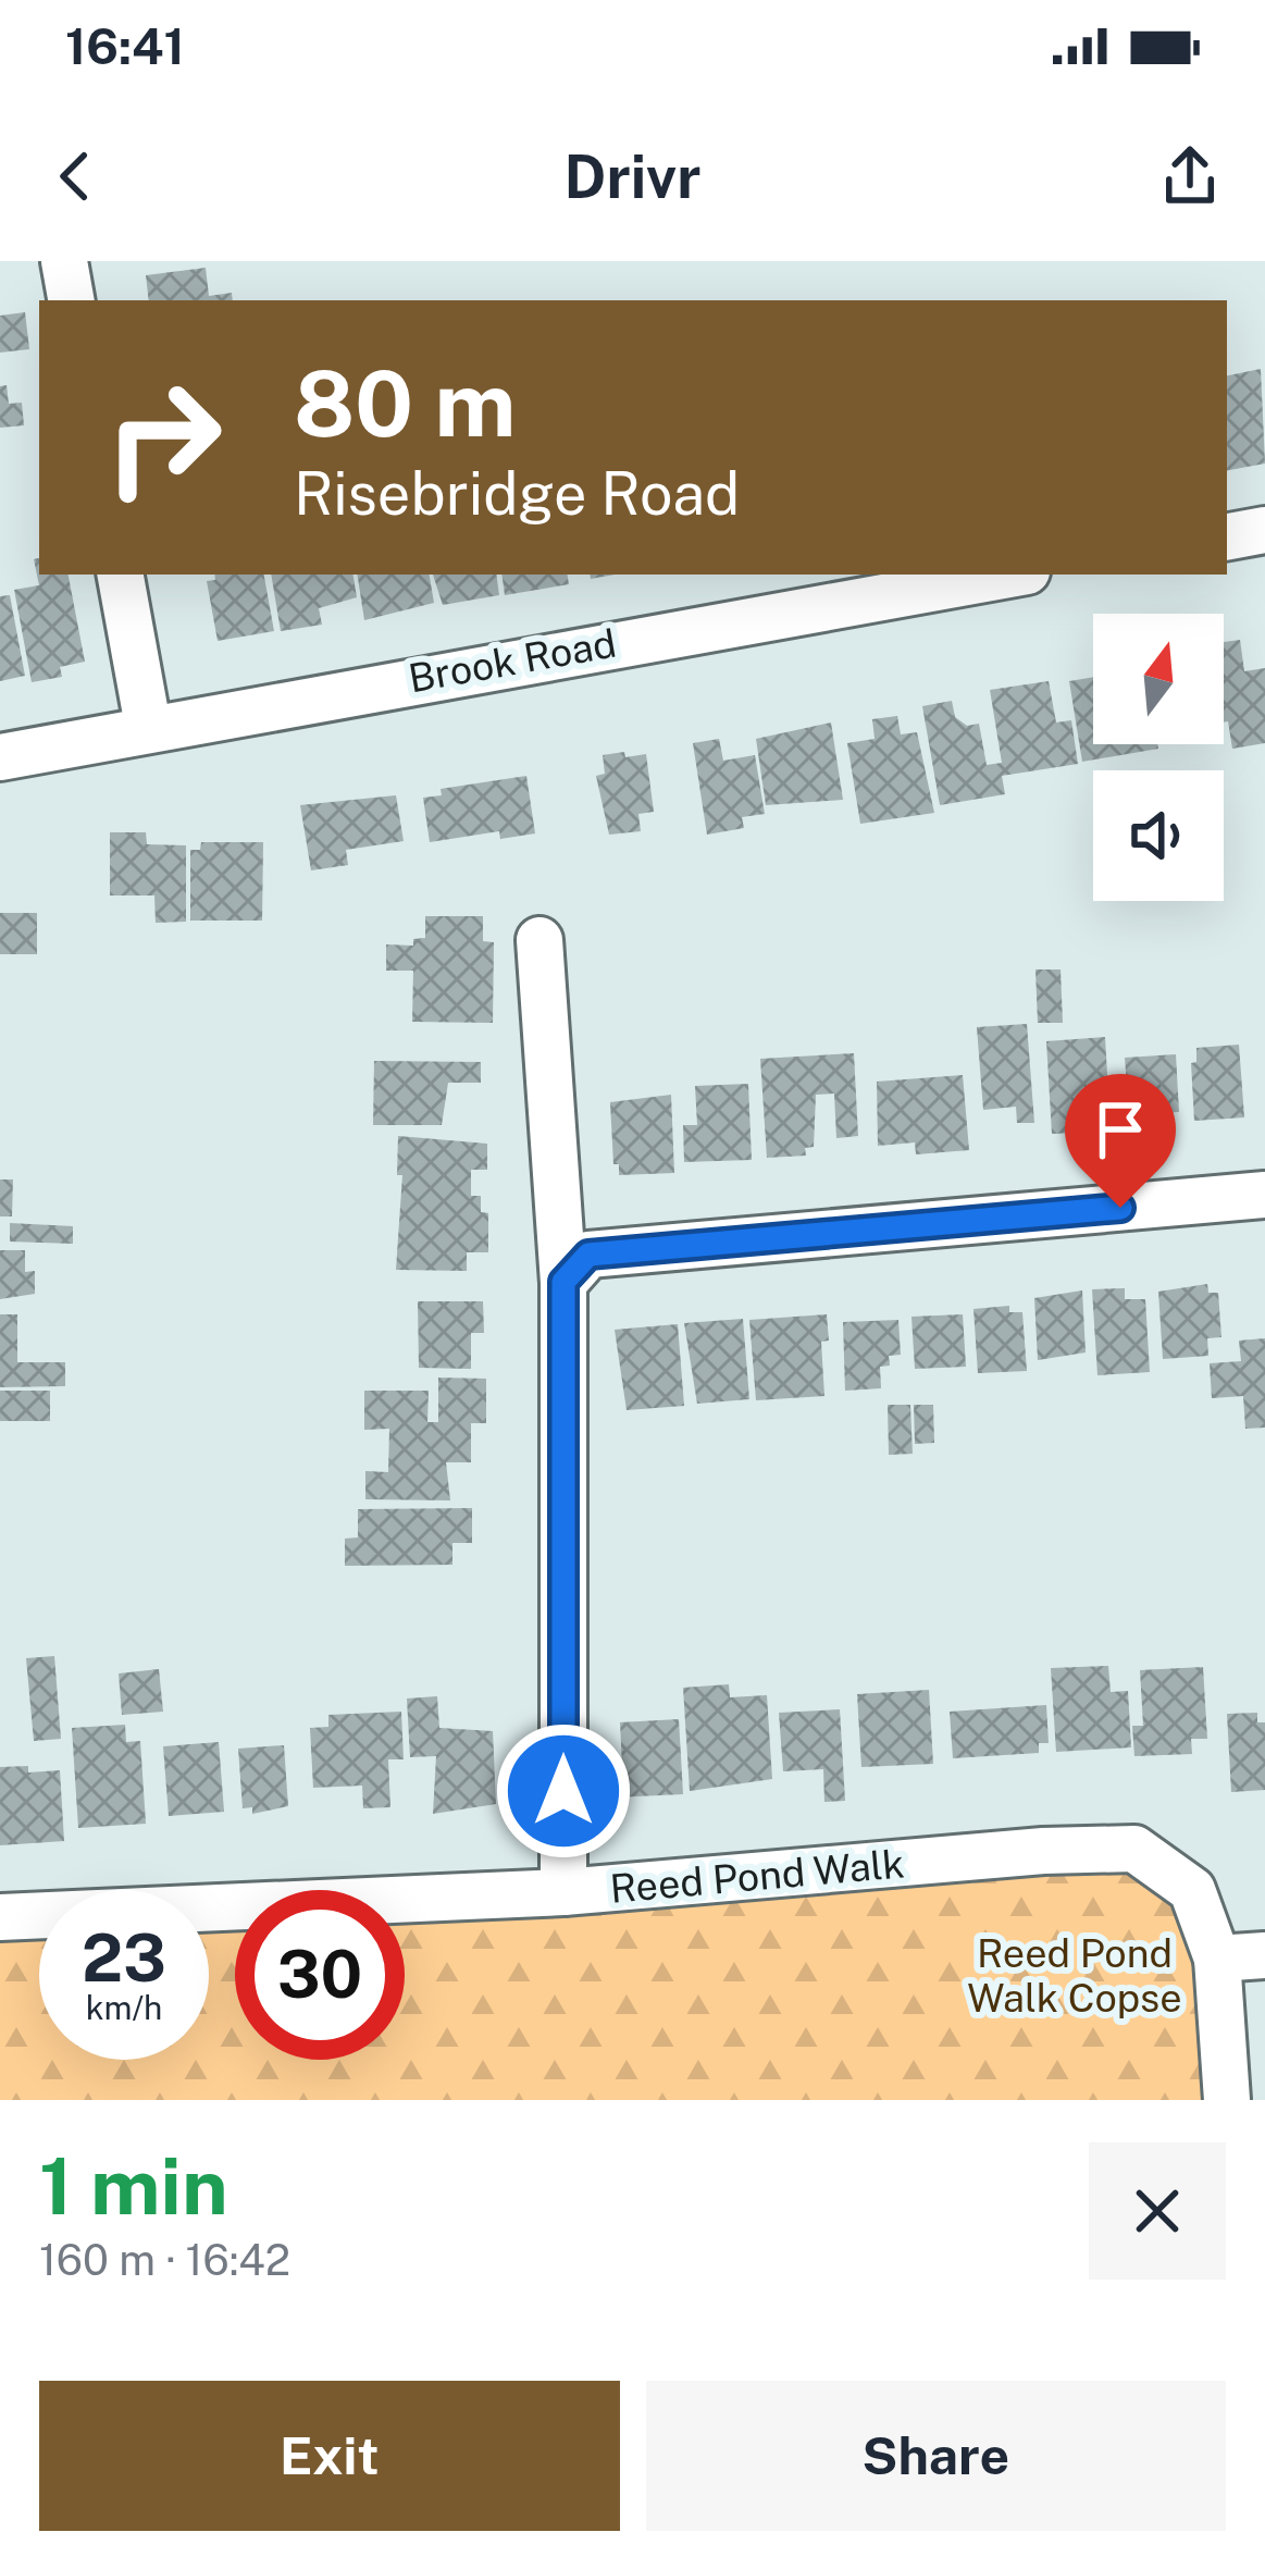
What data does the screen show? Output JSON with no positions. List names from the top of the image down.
{
  "streets": {
    "street": ["Brook Road", "Reed Pond Walk"]
  },
  "parks": ["Reed Pond Walk Copse"],
  "north": "top",
  "page": {
    "status": "16:41",
    "header": "Drivr",
    "turn": ["80 m", "Risebridge Road"],
    "speed": "23 km/h",
    "limit": "30",
    "heading": ["1 min", "160 m · 16:42"],
    "buttons": ["Exit", "Share"]
  }
}
